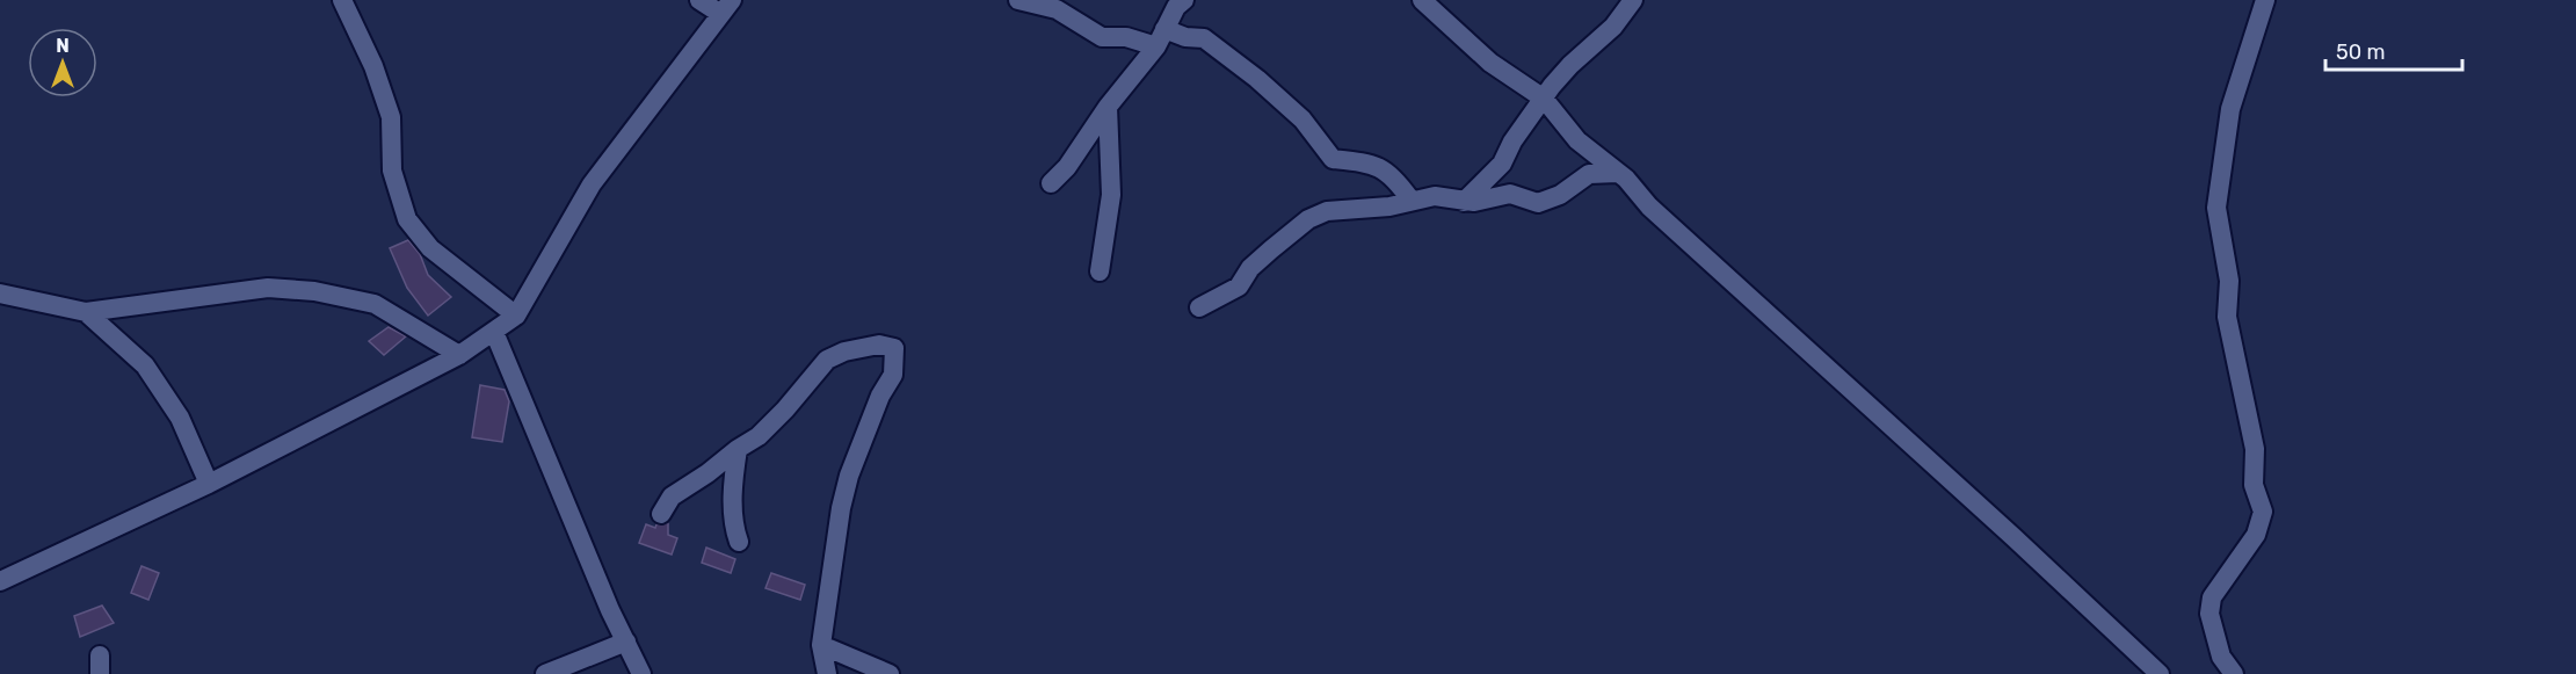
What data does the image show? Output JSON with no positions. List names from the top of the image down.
{
  "scale_bar": "50 m",
  "north": "top"
}
